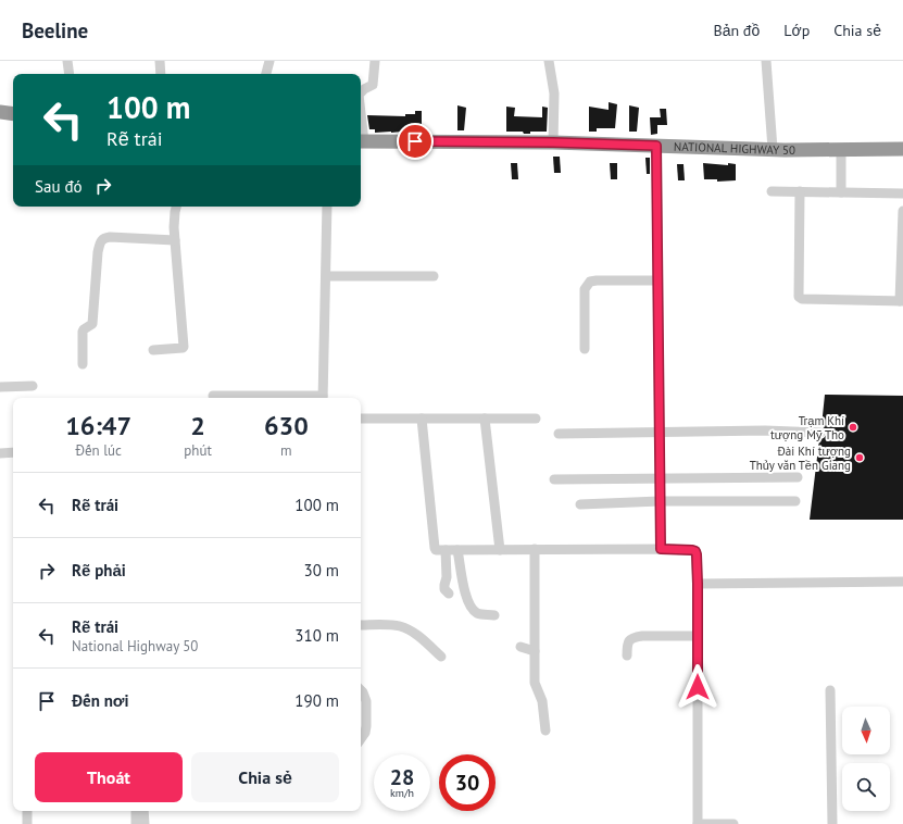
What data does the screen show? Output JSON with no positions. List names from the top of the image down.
{
  "streets": {
    "highway": ["NATIONAL HIGHWAY 50"]
  },
  "places": ["Trạm Khí tượng Mỹ Tho", "Đài Khí tượng Thủy văn Tền Giang"],
  "north": "bottom",
  "page": {
    "header": "Beeline",
    "nav": ["Bản đồ", "Lớp", "Chia sẻ"],
    "turn": ["100 m", "Rẽ trái"],
    "then": "Sau đó",
    "eta": [
      "16:47",
      "Đến lúc",
      "2",
      "phút",
      "630",
      "m"
    ],
    "list": [
      {
        "name": "Rẽ trái",
        "value": "100 m"
      },
      {
        "name": "Rẽ phải",
        "value": "30 m"
      },
      {
        "name": "Rẽ trái",
        "note": "National Highway 50",
        "value": "310 m"
      },
      {
        "name": "Đến nơi",
        "value": "190 m"
      }
    ],
    "buttons": ["Thoát", "Chia sẻ"],
    "speed": "28 km/h",
    "limit": "30"
  }
}
